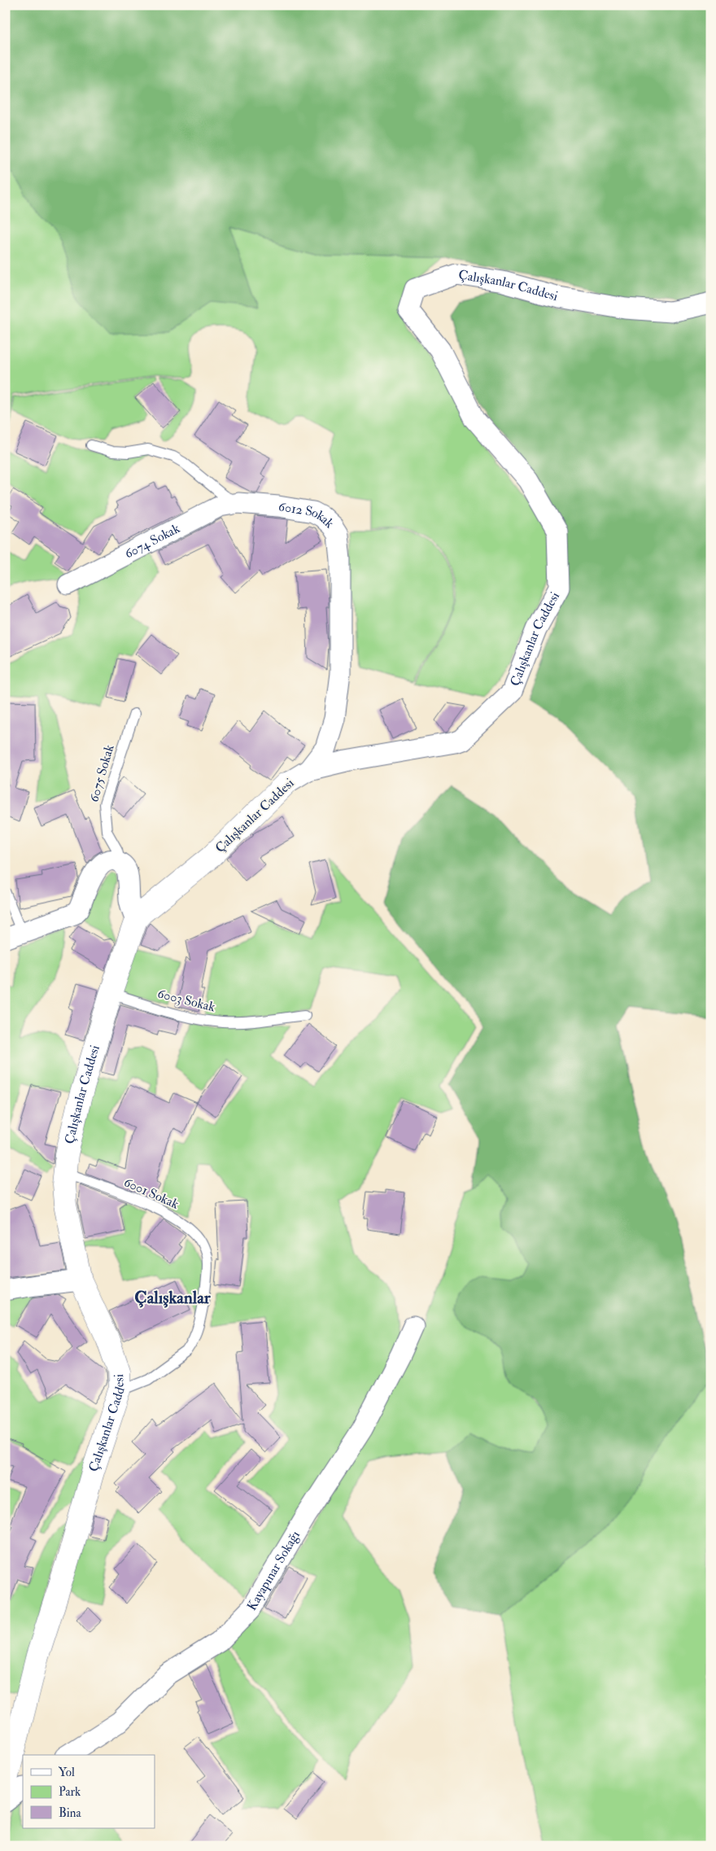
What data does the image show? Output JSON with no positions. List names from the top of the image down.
{
  "streets": {
    "street": [
      "Çalışkanlar Caddesi",
      "6012 Sokak",
      "6074 Sokak",
      "Kayapınar Sokağı"
    ],
    "lane": ["6075 Sokak", "6003 Sokak", "6001 Sokak"]
  },
  "crossings": [
    ["Çalışkanlar Caddesi", "6012 Sokak"],
    ["Çalışkanlar Caddesi", "6003 Sokak"],
    ["Çalışkanlar Caddesi", "6001 Sokak"],
    ["6012 Sokak", "6074 Sokak"]
  ],
  "districts": ["Çalışkanlar"],
  "legend": ["Yol", "Park", "Bina"]
}
